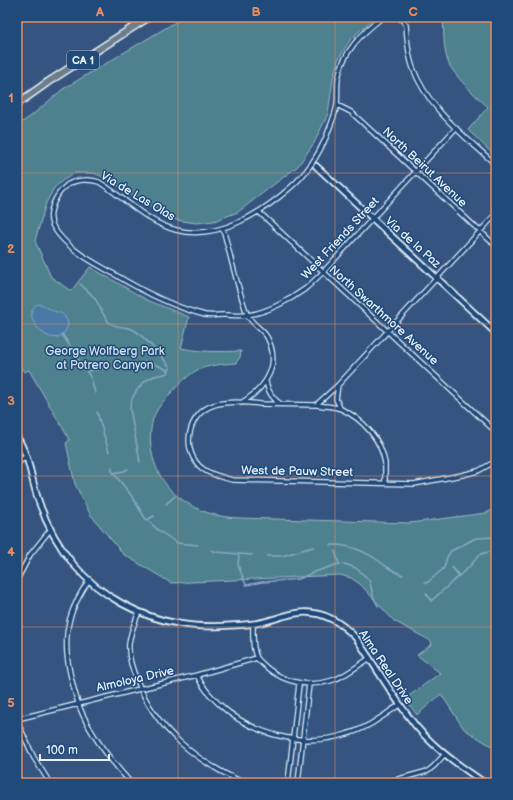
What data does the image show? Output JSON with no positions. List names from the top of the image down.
{
  "streets": {
    "highway": ["CA 1"],
    "street": [
      "North Beirut Avenue",
      "Via de Las Olas",
      "West Friends Street",
      "Via de la Paz",
      "North Swarthmore Avenue",
      "West de Pauw Street",
      "Alma Real Drive",
      "Almoloya Drive"
    ]
  },
  "crossings": [
    ["North Beirut Avenue", "Via de Las Olas"],
    ["North Beirut Avenue", "West Friends Street"],
    ["Via de Las Olas", "West Friends Street"],
    ["Via de Las Olas", "North Swarthmore Avenue"],
    ["West Friends Street", "Via de la Paz"],
    ["West Friends Street", "North Swarthmore Avenue"]
  ],
  "parks": ["George Wolfberg Park at Potrero Canyon"],
  "scale_bar": "100 m",
  "grid": {
    "columns": ["A", "B", "C"],
    "rows": [
      "1",
      "2",
      "3",
      "4",
      "5"
    ]
  }
}
